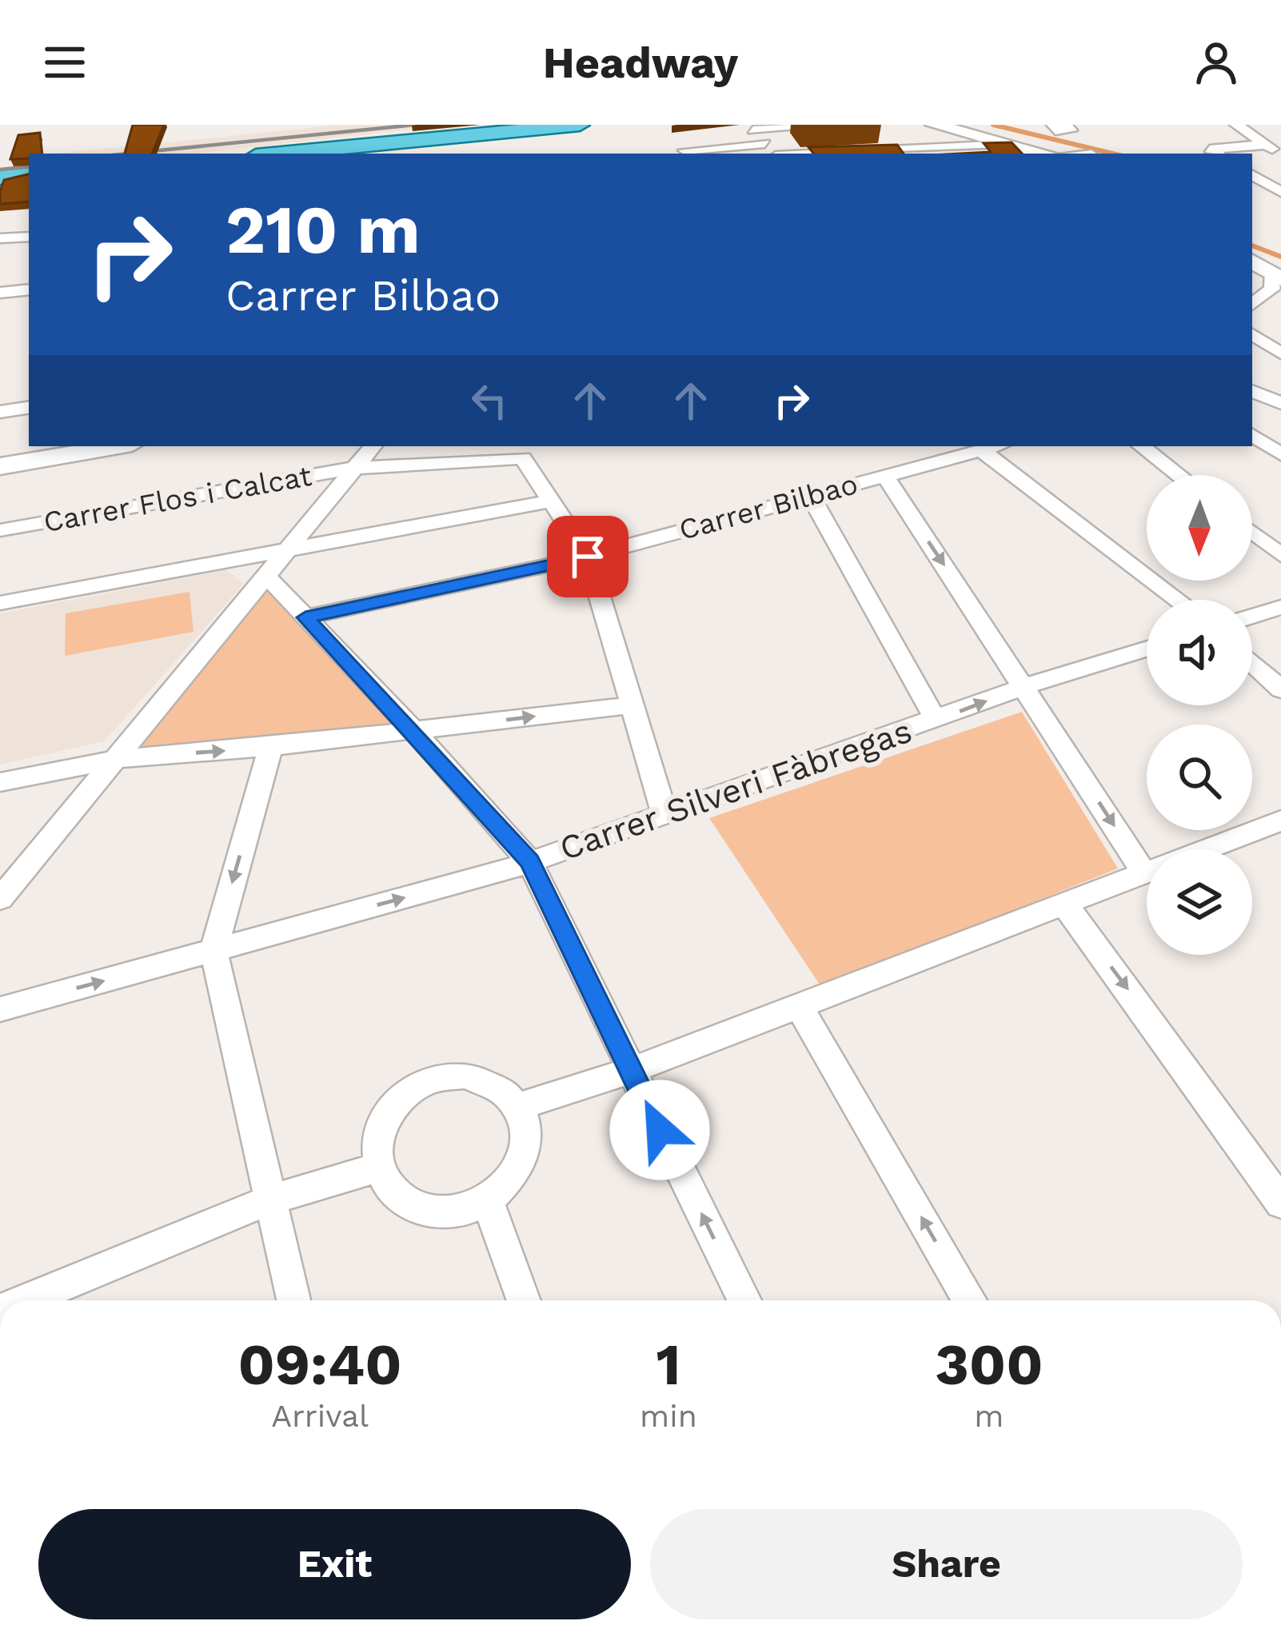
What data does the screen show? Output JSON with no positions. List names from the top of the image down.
{
  "streets": {
    "street": ["Carrer Flos i Calcat", "Carrer Bilbao", "Carrer Silveri Fàbregas"]
  },
  "north": "bottom",
  "page": {
    "header": "Headway",
    "turn": ["210 m", "Carrer Bilbao"],
    "eta": [
      "09:40",
      "Arrival",
      "1",
      "min",
      "300",
      "m"
    ],
    "buttons": ["Exit", "Share"]
  }
}
